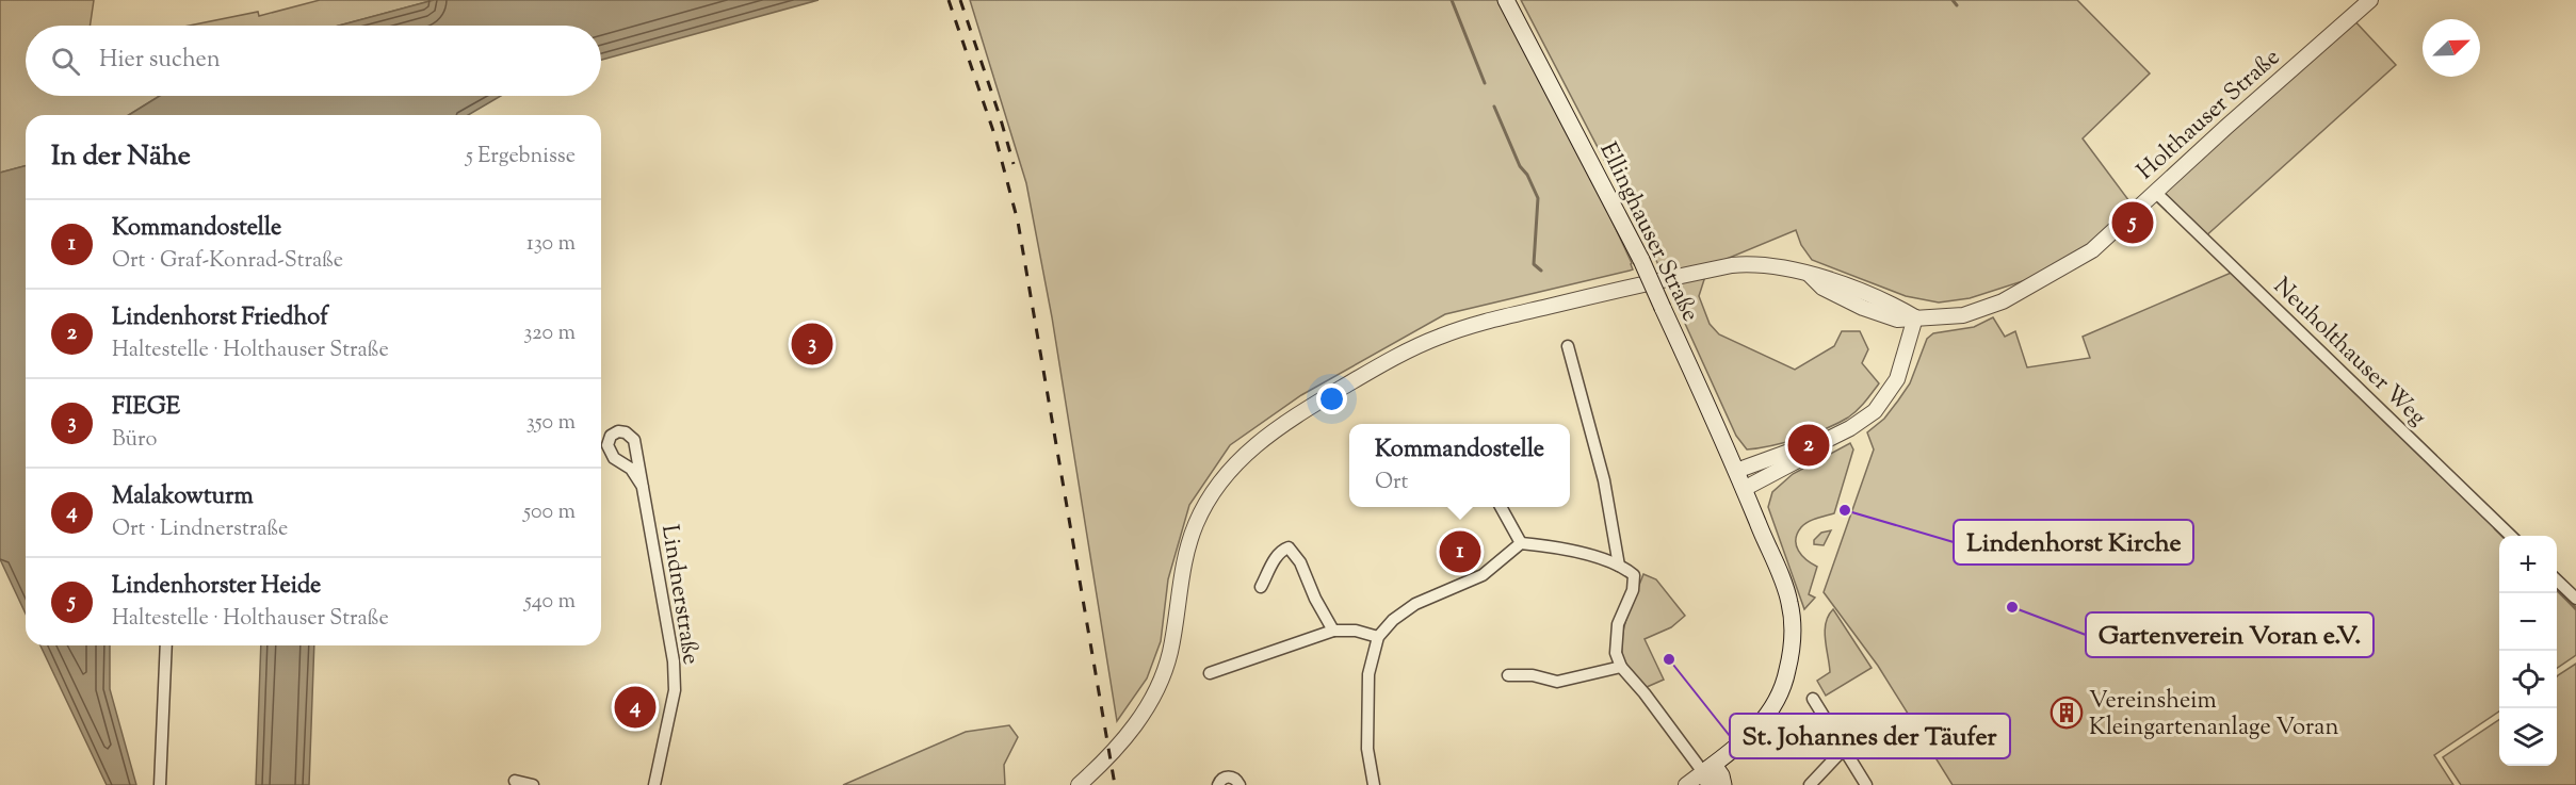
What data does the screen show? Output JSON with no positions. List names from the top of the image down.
{
  "streets": {
    "main road": ["Ellinghauser Straße"],
    "street": ["Holthauser Straße", "Neuholthauser Weg", "Lindnerstraße"]
  },
  "crossings": [
    ["Holthauser Straße", "Neuholthauser Weg"]
  ],
  "places": {
    "other": ["Lindenhorst Kirche", "Gartenverein Voran e.V.", "St. Johannes der Täufer"],
    "building": ["Vereinsheim Kleingartenanlage Voran"]
  },
  "north": "top right",
  "page": {
    "search": "Hier suchen",
    "heading": ["In der Nähe", "5 Ergebnisse"],
    "list": [
      {
        "mark": "1",
        "name": "Kommandostelle",
        "note": "Ort · Graf-Konrad-Straße",
        "value": "130 m"
      },
      {
        "mark": "2",
        "name": "Lindenhorst Friedhof",
        "note": "Haltestelle · Holthauser Straße",
        "value": "320 m"
      },
      {
        "mark": "3",
        "name": "FIEGE",
        "note": "Büro",
        "value": "350 m"
      },
      {
        "mark": "4",
        "name": "Malakowturm",
        "note": "Ort · Lindnerstraße",
        "value": "500 m"
      },
      {
        "mark": "5",
        "name": "Lindenhorster Heide",
        "note": "Haltestelle · Holthauser Straße",
        "value": "540 m"
      }
    ],
    "pins": [
      "5",
      "3",
      "2",
      "1",
      "4"
    ],
    "popup": ["Kommandostelle", "Ort"],
    "map_buttons": ["+", "−"]
  }
}
